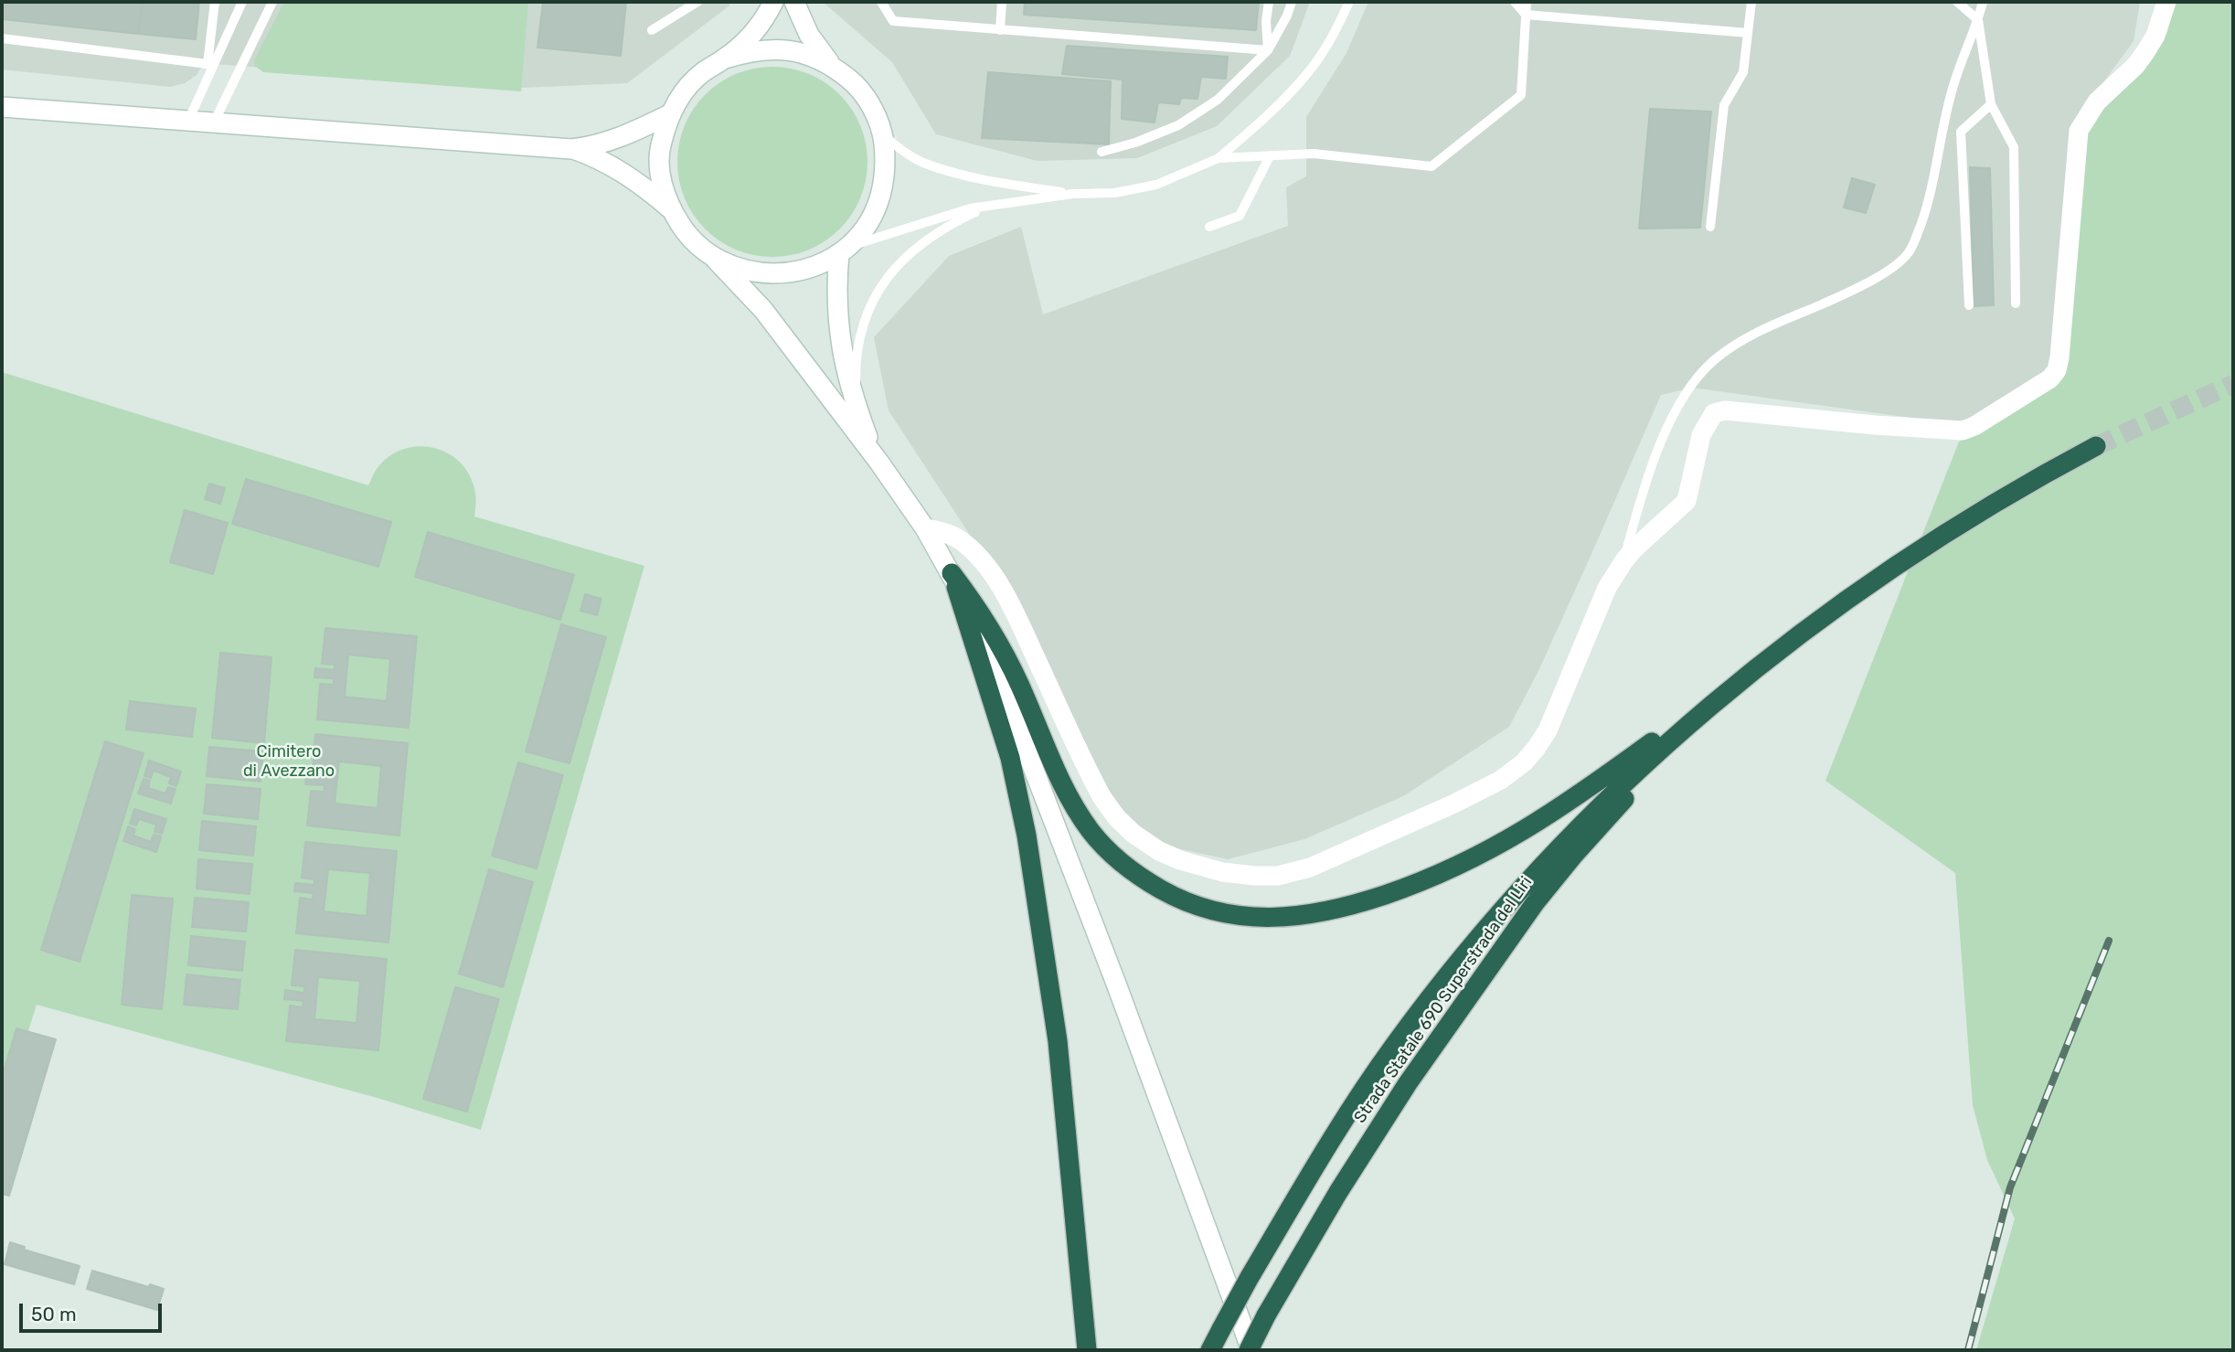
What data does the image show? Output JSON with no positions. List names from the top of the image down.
{
  "streets": {
    "highway": ["Strada Statale 690 Superstrada del Liri"]
  },
  "parks": ["Cimitero di Avezzano"],
  "scale_bar": "50 m"
}
